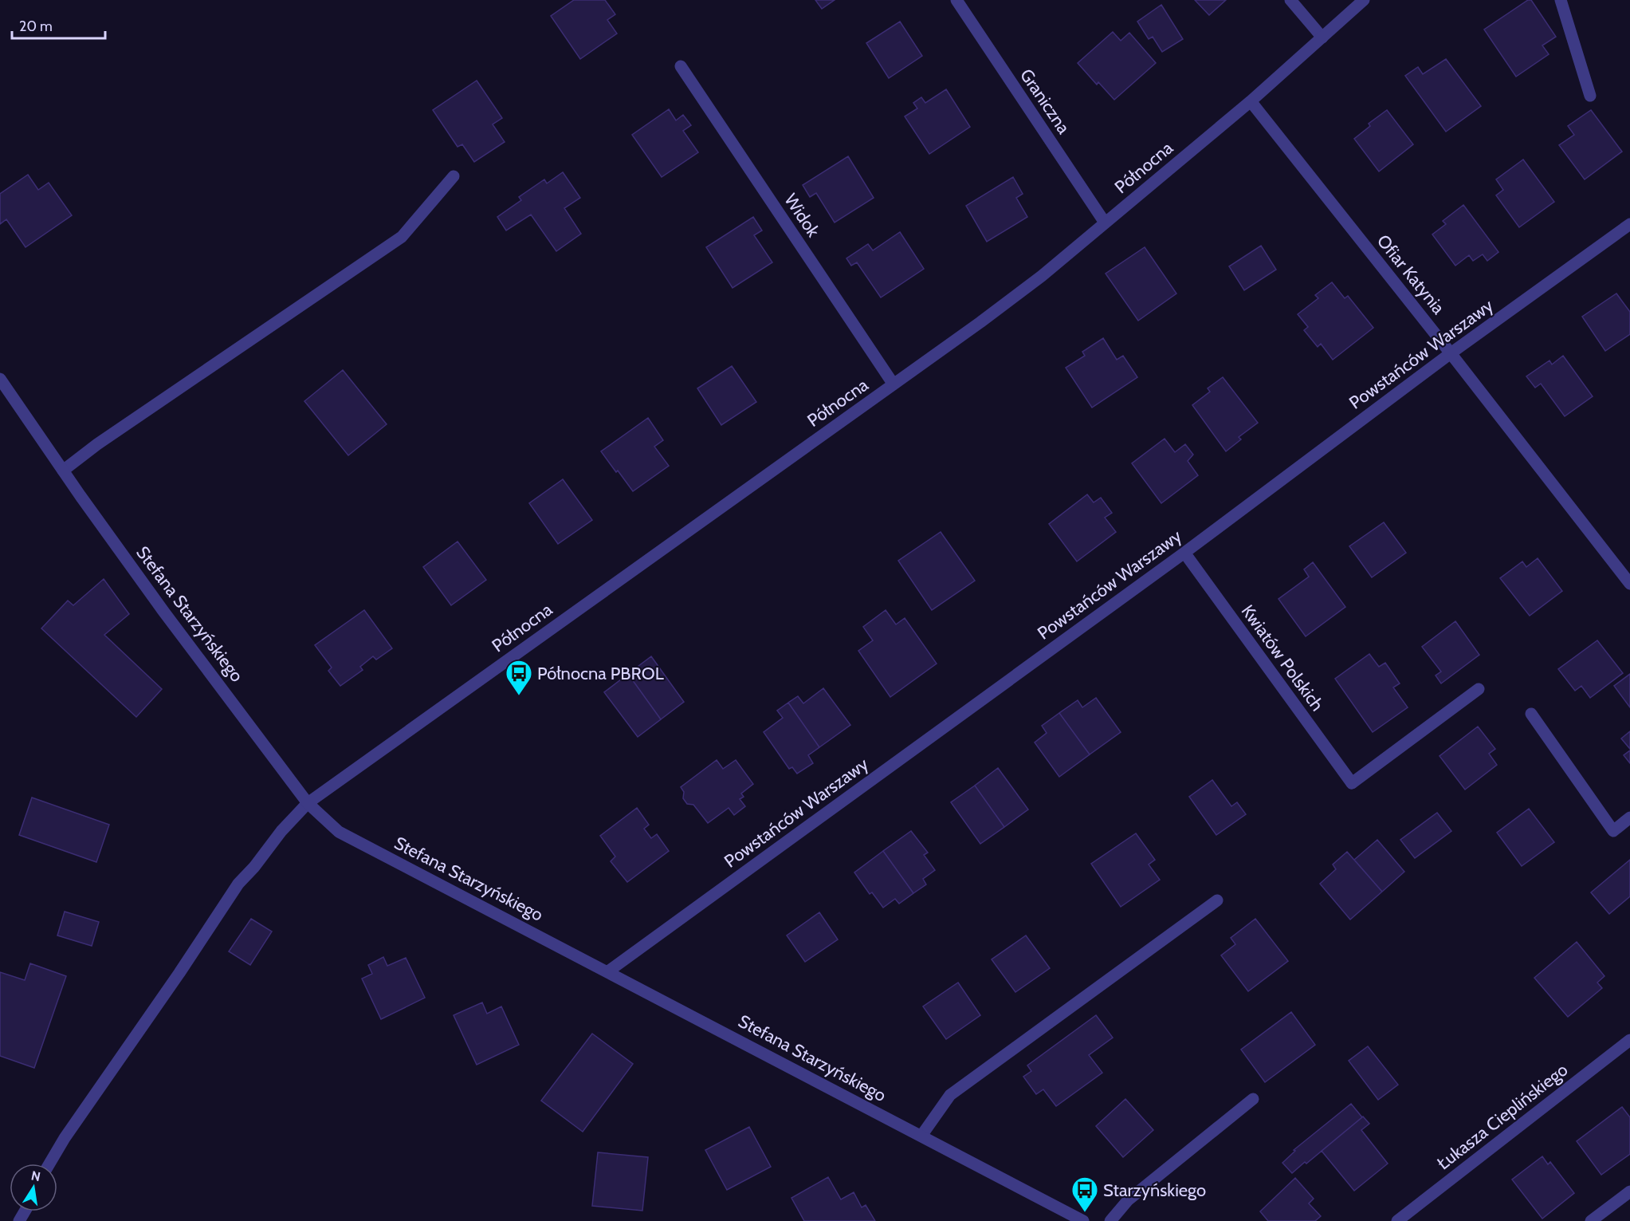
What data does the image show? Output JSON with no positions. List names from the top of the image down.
{
  "streets": {
    "street": [
      "Graniczna",
      "Północna",
      "Widok",
      "Ofiar Katynia",
      "Powstańców Warszawy",
      "Stefana Starzyńskiego",
      "Kwiatów Polskich",
      "Łukasza Cieplińskiego"
    ]
  },
  "crossings": [
    ["Graniczna", "Północna"],
    ["Północna", "Widok"],
    ["Północna", "Ofiar Katynia"],
    ["Północna", "Stefana Starzyńskiego"],
    ["Ofiar Katynia", "Powstańców Warszawy"],
    ["Powstańców Warszawy", "Stefana Starzyńskiego"],
    ["Powstańców Warszawy", "Kwiatów Polskich"]
  ],
  "places": {
    "bus stop": ["Północna PBROL", "Starzyńskiego"]
  },
  "scale_bar": "20 m",
  "north": "top"
}
